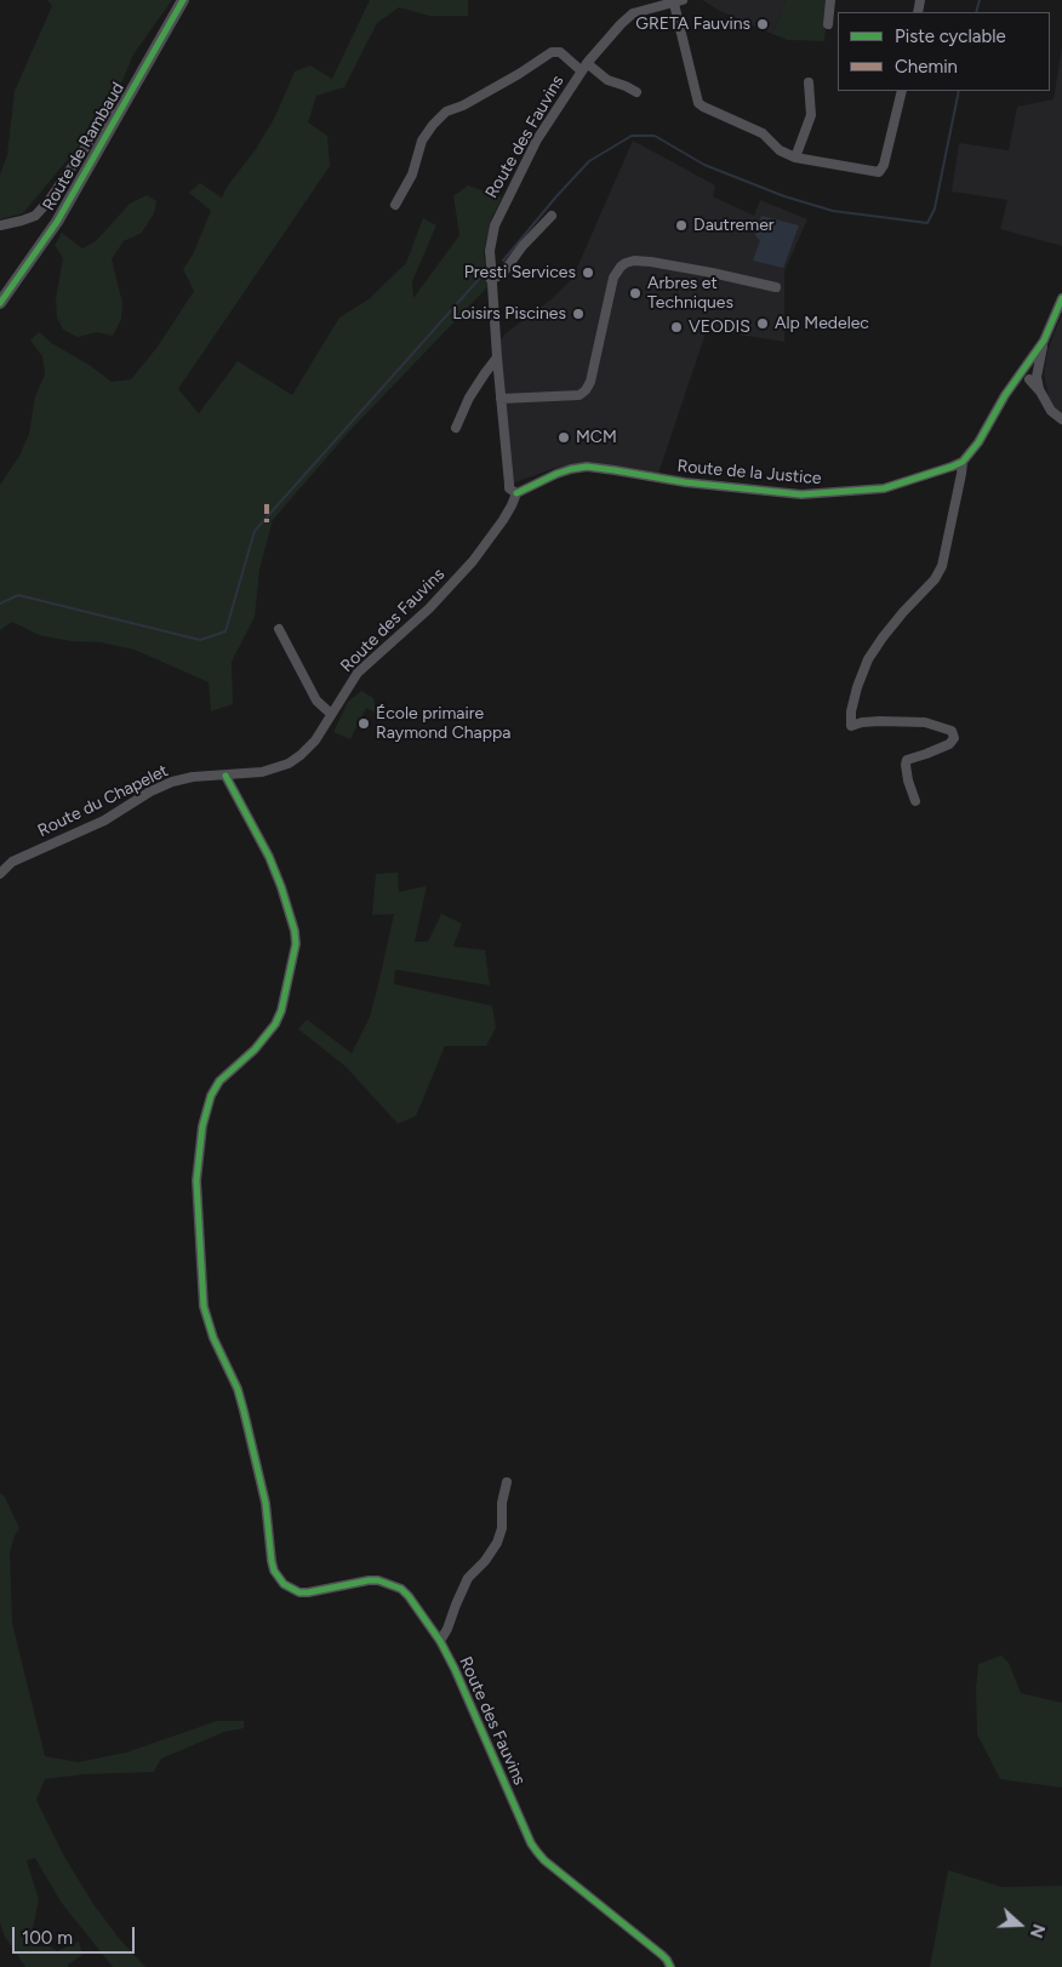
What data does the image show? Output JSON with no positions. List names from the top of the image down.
{
  "streets": {
    "street": [
      "Route des Fauvins",
      "Route de Rambaud",
      "Route de la Justice",
      "Route du Chapelet"
    ]
  },
  "crossings": [
    ["Route des Fauvins", "Route de la Justice"],
    ["Route des Fauvins", "Route du Chapelet"]
  ],
  "places": [
    "GRETA Fauvins",
    "Dautremer",
    "Presti Services",
    "Arbres et Techniques",
    "Loisirs Piscines",
    "Alp Medelec",
    "VEODIS",
    "MCM",
    "École primaire Raymond Chappa"
  ],
  "legend": ["Piste cyclable", "Chemin"],
  "scale_bar": "100 m",
  "north": "right"
}
